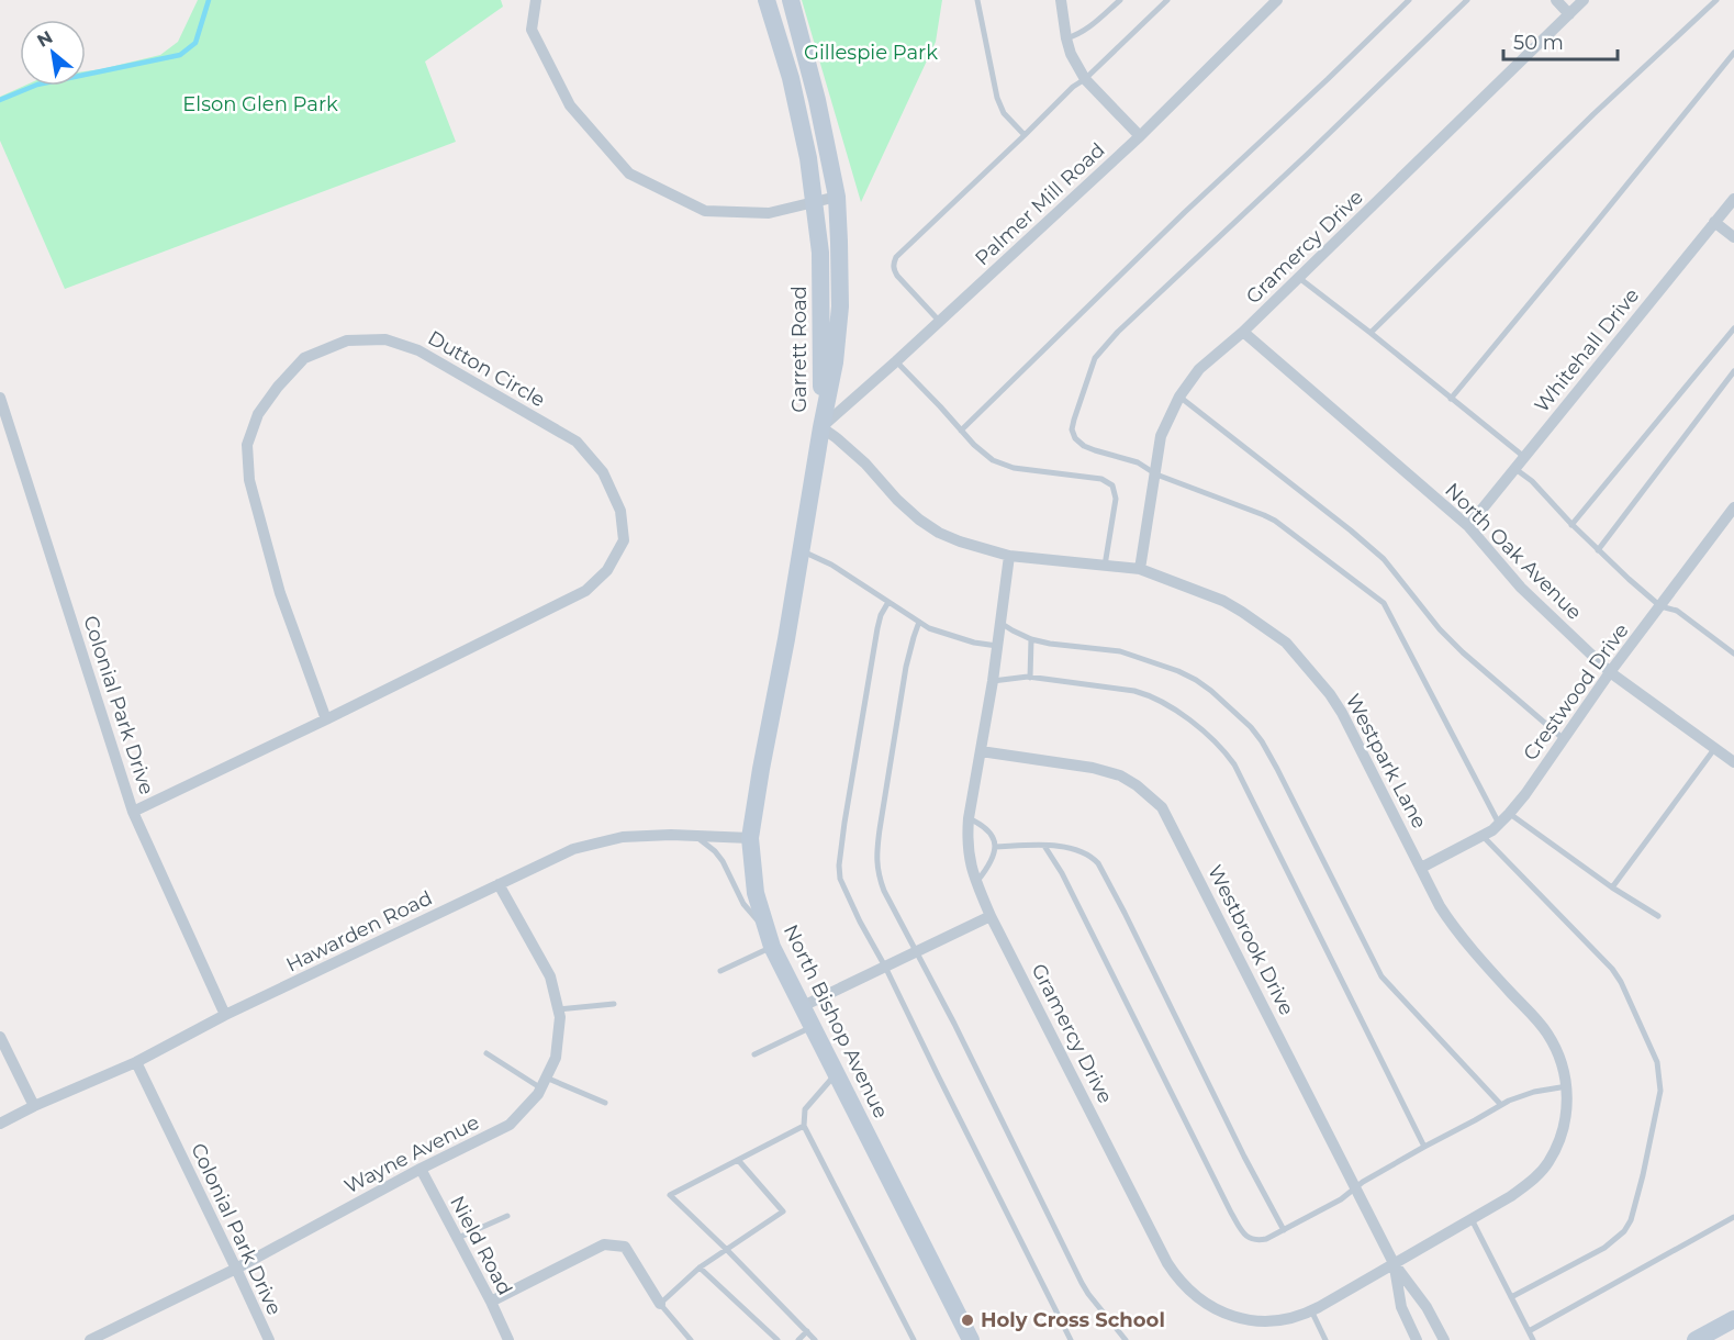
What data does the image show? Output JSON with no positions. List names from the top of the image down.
{
  "streets": {
    "main road": ["Garrett Road", "North Bishop Avenue"],
    "street": [
      "Palmer Mill Road",
      "Gramercy Drive",
      "Whitehall Drive",
      "Dutton Circle",
      "North Oak Avenue",
      "Crestwood Drive",
      "Colonial Park Drive",
      "Westpark Lane",
      "Hawarden Road",
      "Westbrook Drive",
      "Wayne Avenue",
      "Nield Road"
    ]
  },
  "crossings": [
    ["Palmer Mill Road", "Garrett Road"],
    ["Palmer Mill Road", "Westpark Lane"],
    ["Palmer Mill Road", "North Bishop Avenue"],
    ["Gramercy Drive", "North Oak Avenue"],
    ["Gramercy Drive", "Westpark Lane"],
    ["Gramercy Drive", "Westbrook Drive"],
    ["Garrett Road", "Westpark Lane"],
    ["Garrett Road", "North Bishop Avenue"],
    ["Whitehall Drive", "North Oak Avenue"],
    ["Dutton Circle", "Colonial Park Drive"],
    ["North Oak Avenue", "Crestwood Drive"],
    ["Crestwood Drive", "Westpark Lane"],
    ["Colonial Park Drive", "Hawarden Road"],
    ["Colonial Park Drive", "Wayne Avenue"],
    ["Westpark Lane", "Westbrook Drive"],
    ["Westpark Lane", "North Bishop Avenue"],
    ["Hawarden Road", "North Bishop Avenue"],
    ["Hawarden Road", "Wayne Avenue"],
    ["Wayne Avenue", "Nield Road"]
  ],
  "parks": ["Gillespie Park", "Elson Glen Park"],
  "places": ["Holy Cross School"],
  "scale_bar": "50 m",
  "north": "top left"
}
